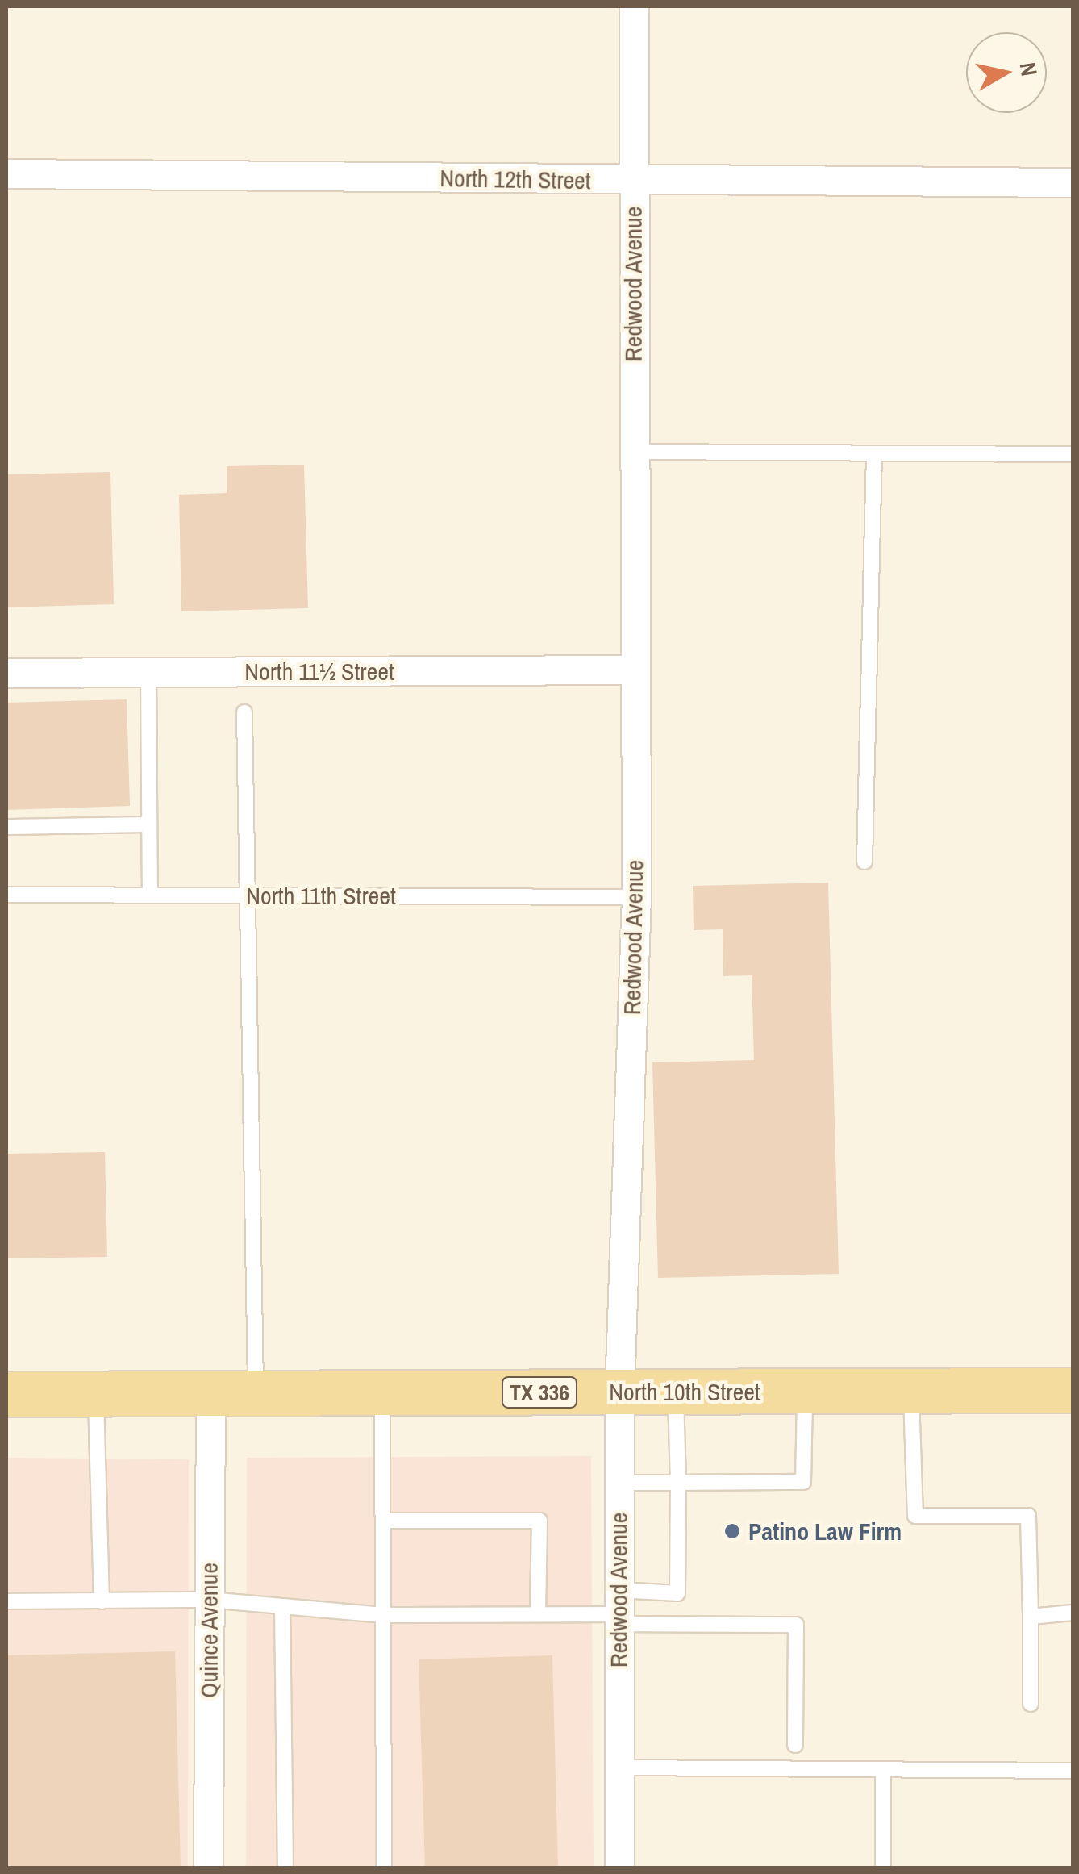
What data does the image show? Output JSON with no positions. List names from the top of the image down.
{
  "streets": {
    "main road": ["North 10th Street", "TX 336"],
    "street": [
      "North 12th Street",
      "Redwood Avenue",
      "North 11½ Street",
      "Quince Avenue"
    ],
    "lane": ["North 11th Street"]
  },
  "crossings": [
    ["North 12th Street", "Redwood Avenue"],
    ["Redwood Avenue", "North 11½ Street"],
    ["Redwood Avenue", "North 11th Street"],
    ["Redwood Avenue", "North 10th Street"],
    ["North 10th Street", "Quince Avenue"]
  ],
  "places": ["Patino Law Firm"],
  "north": "right"
}
